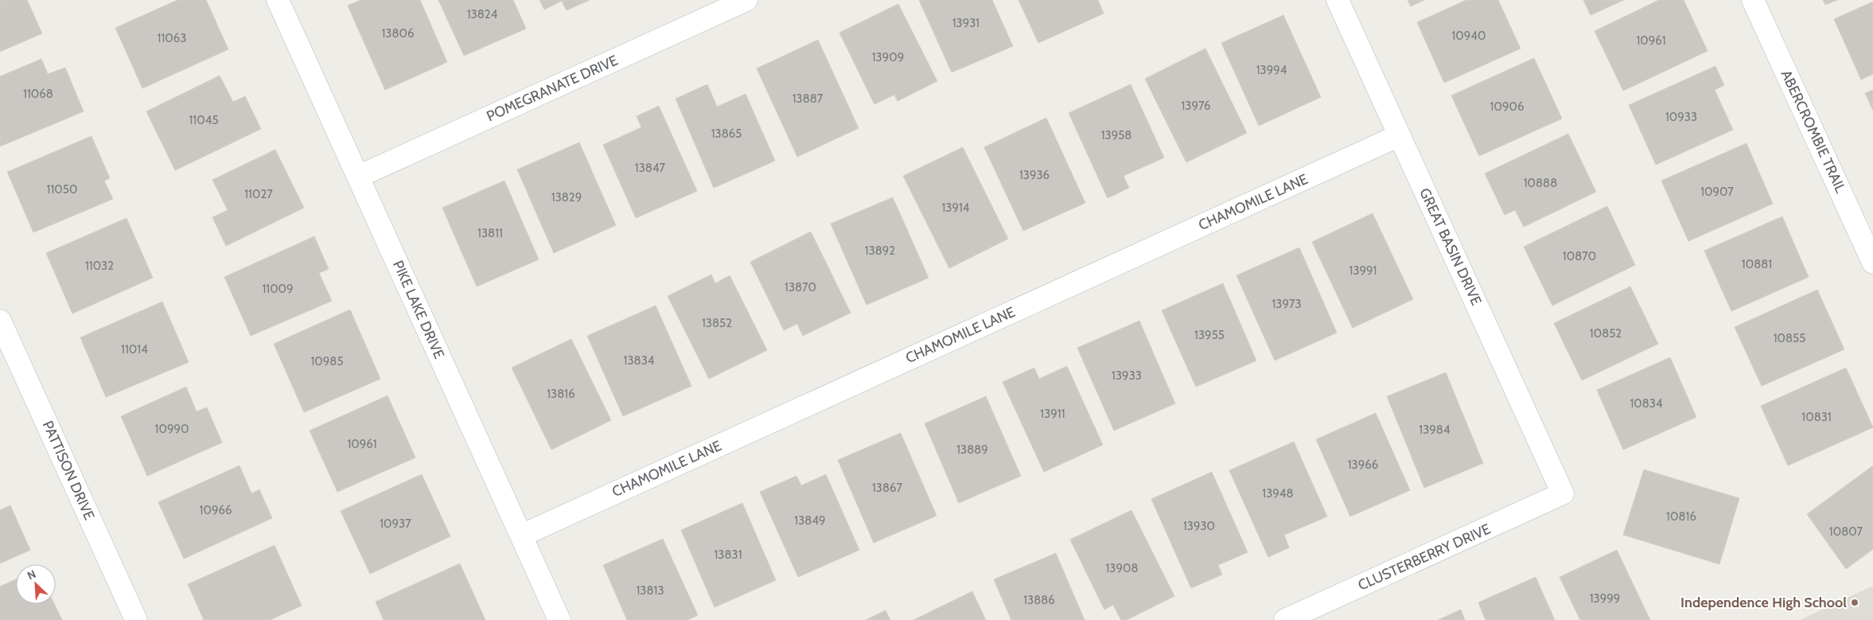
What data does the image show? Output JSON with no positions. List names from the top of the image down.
{
  "streets": {
    "street": [
      "POMEGRANATE DRIVE",
      "ABERCROMBIE TRAIL",
      "CHAMOMILE LANE",
      "GREAT BASIN DRIVE",
      "PIKE LAKE DRIVE",
      "PATTISON DRIVE",
      "CLUSTERBERRY DRIVE"
    ]
  },
  "crossings": [
    ["POMEGRANATE DRIVE", "PIKE LAKE DRIVE"],
    ["CHAMOMILE LANE", "GREAT BASIN DRIVE"],
    ["CHAMOMILE LANE", "PIKE LAKE DRIVE"],
    ["GREAT BASIN DRIVE", "CLUSTERBERRY DRIVE"]
  ],
  "places": ["Independence High School"],
  "house_numbers": [
    "13824",
    "13931",
    "13806",
    "10940",
    "11063",
    "10961",
    "13909",
    "13994",
    "11068",
    "13887",
    "13976",
    "10906",
    "10933",
    "11045",
    "13865",
    "13958",
    "13847",
    "13936",
    "10888",
    "11050",
    "10907",
    "11027",
    "13829",
    "13914",
    "13811",
    "13892",
    "10870",
    "10881",
    "11032",
    "13991",
    "13870",
    "11009",
    "13973",
    "13852",
    "10852",
    "13955",
    "10855",
    "11014",
    "13834",
    "10985",
    "13933",
    "13816",
    "10834",
    "13911",
    "10831",
    "10990",
    "13984",
    "10961",
    "13889",
    "13966",
    "13867",
    "13948",
    "10966",
    "10816",
    "13849",
    "10937",
    "13930",
    "10807",
    "13831",
    "13908",
    "13813",
    "13999",
    "13886"
  ],
  "north": "top left"
}
